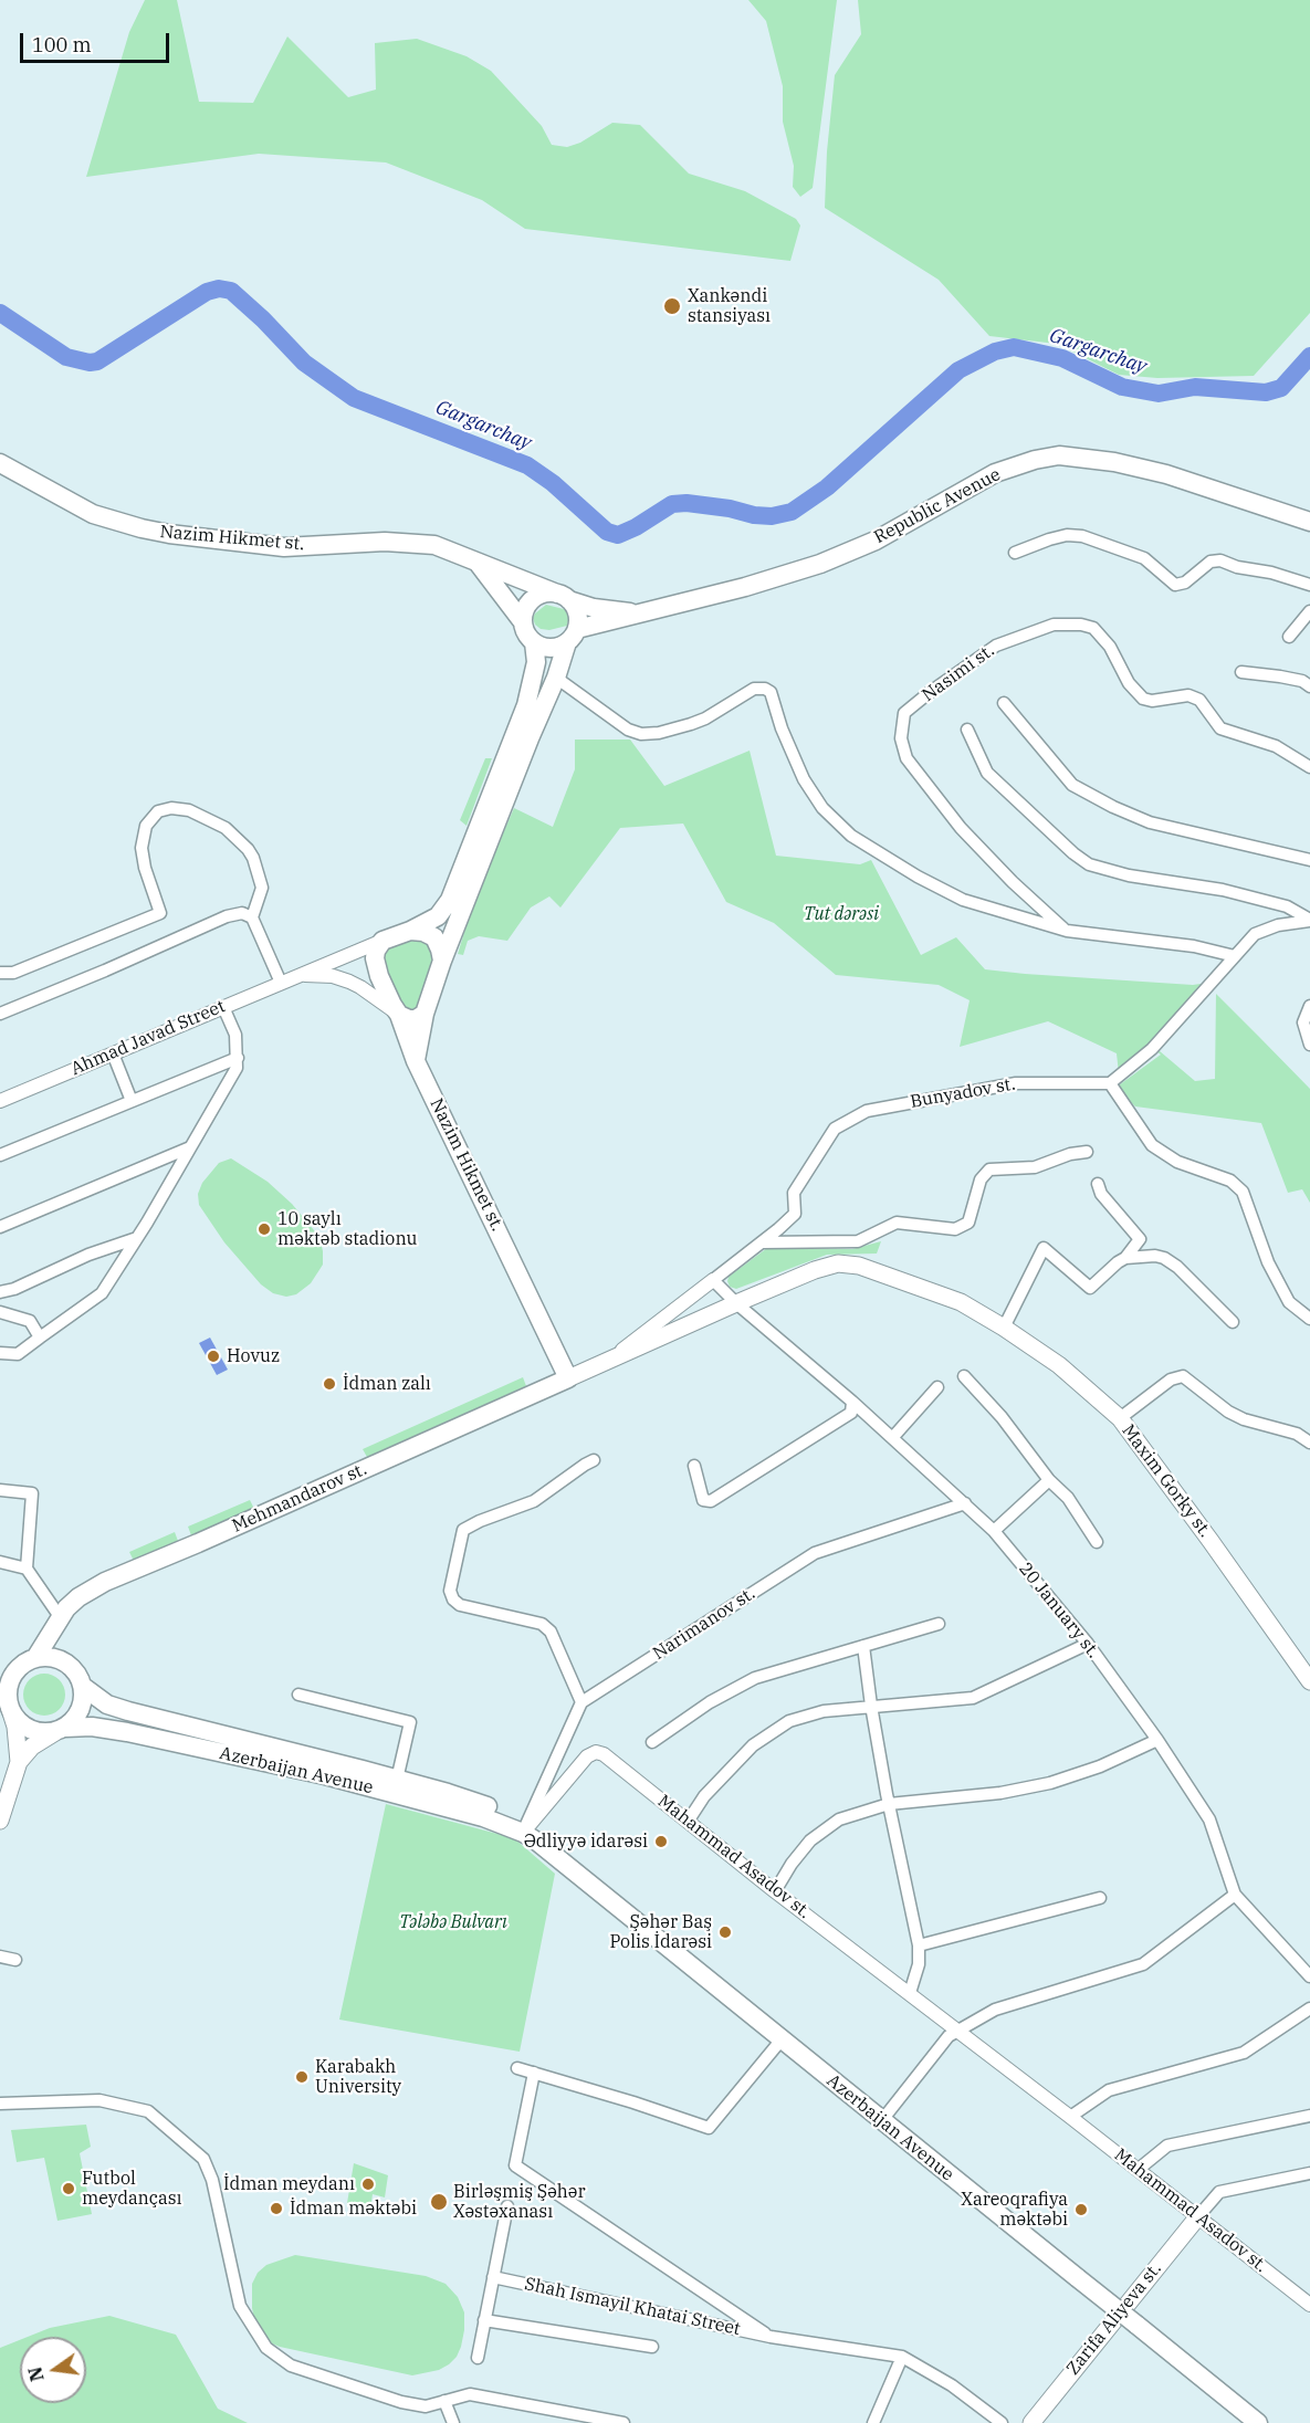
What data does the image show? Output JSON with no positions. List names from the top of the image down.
{
  "streets": {
    "main road": [
      "Republic Avenue",
      "Nazim Hikmet st.",
      "Maxim Gorky st.",
      "Mehmandarov st.",
      "Azerbaijan Avenue",
      "Zarifa Aliyeva st."
    ],
    "street": [
      "Nasimi st.",
      "Ahmad Javad Street",
      "Bunyadov st.",
      "20 January st.",
      "Narimanov st.",
      "Mahammad Asadov st.",
      "Shah Ismayil Khatai Street"
    ]
  },
  "crossings": [
    ["Republic Avenue", "Nazim Hikmet st."],
    ["Bunyadov st.", "Mehmandarov st."],
    ["Bunyadov st.", "20 January st."],
    ["Maxim Gorky st.", "Mehmandarov st."],
    ["Mehmandarov st.", "20 January st."],
    ["Mehmandarov st.", "Azerbaijan Avenue"],
    ["20 January st.", "Narimanov st."],
    ["Azerbaijan Avenue", "Mahammad Asadov st."],
    ["Mahammad Asadov st.", "Zarifa Aliyeva st."]
  ],
  "water": ["Gargarchay"],
  "parks": ["Tut dərəsi", "Tələbə Bulvarı"],
  "places": [
    "Xankəndi stansiyası",
    "10 saylı məktəb stadionu",
    "Hovuz",
    "İdman zalı",
    "Ədliyyə idarəsi",
    "Şəhər Baş Polis İdarəsi",
    "Karabakh University",
    "İdman meydanı",
    "Futbol meydançası",
    "Birləşmiş Şəhər Xəstəxanası",
    "İdman məktəbi",
    "Xareoqrafiya məktəbi"
  ],
  "scale_bar": "100 m",
  "north": "left"
}
